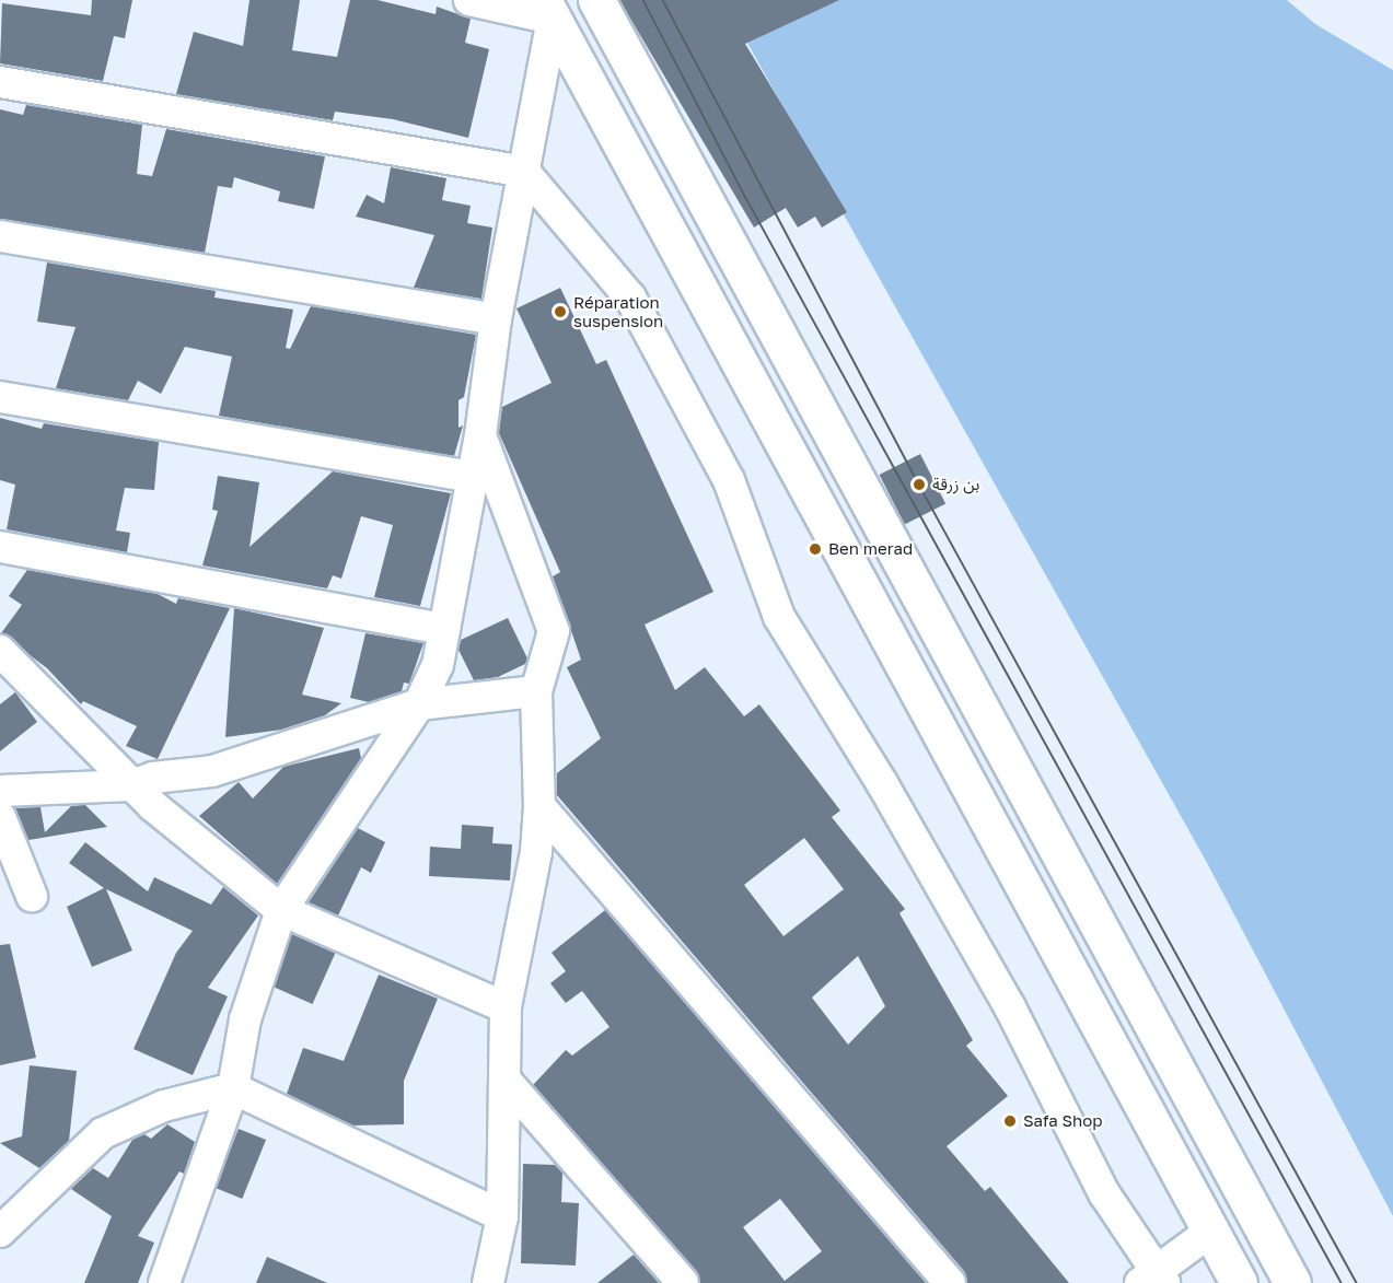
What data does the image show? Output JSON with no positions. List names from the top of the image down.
{
  "places": [
    "Réparation suspension",
    "بن زرقة",
    "Ben merad",
    "Safa Shop"
  ]
}
